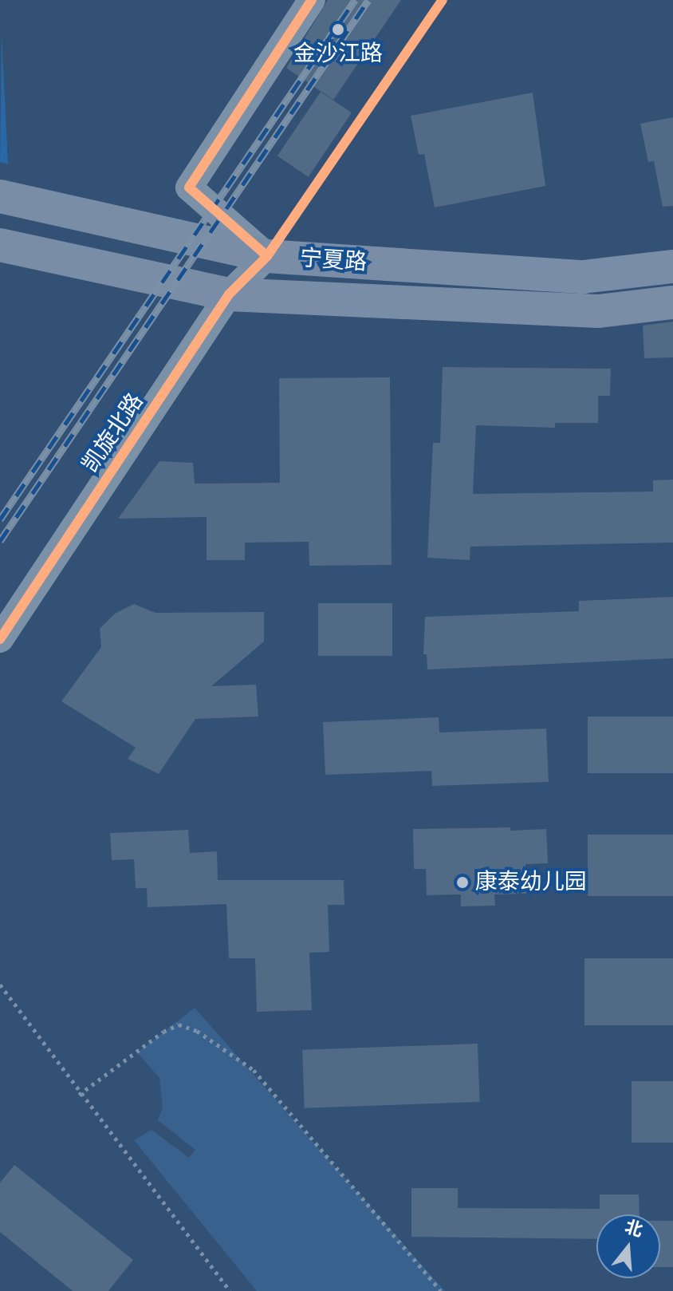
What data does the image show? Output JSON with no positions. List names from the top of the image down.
{
  "streets": {
    "main road": ["宁夏路"],
    "street": ["凯旋北路"]
  },
  "crossings": [
    ["宁夏路", "凯旋北路"]
  ],
  "places": ["金沙江路", "康泰幼儿园"],
  "north": "top"
}
